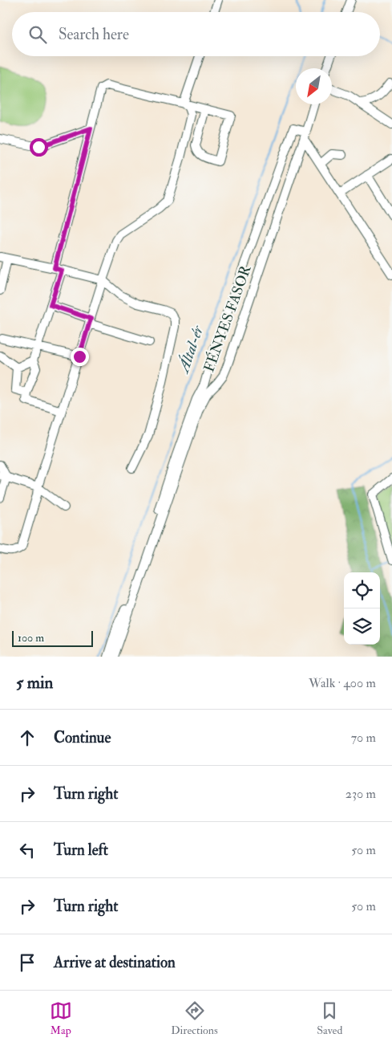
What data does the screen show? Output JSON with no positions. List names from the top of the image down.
{
  "streets": {
    "street": ["FÉNYES FASOR"]
  },
  "water": ["Által-ér"],
  "scale_bar": "100 m",
  "north": "bottom left",
  "page": {
    "search": "Search here",
    "scale": "100 m",
    "heading": ["5 min", "Walk · 400 m"],
    "list": [
      ["Continue", "70 m"],
      ["Turn right", "230 m"],
      ["Turn left", "50 m"],
      ["Turn right", "50 m"],
      "Arrive at destination"
    ],
    "nav": ["Map", "Directions", "Saved"]
  }
}
